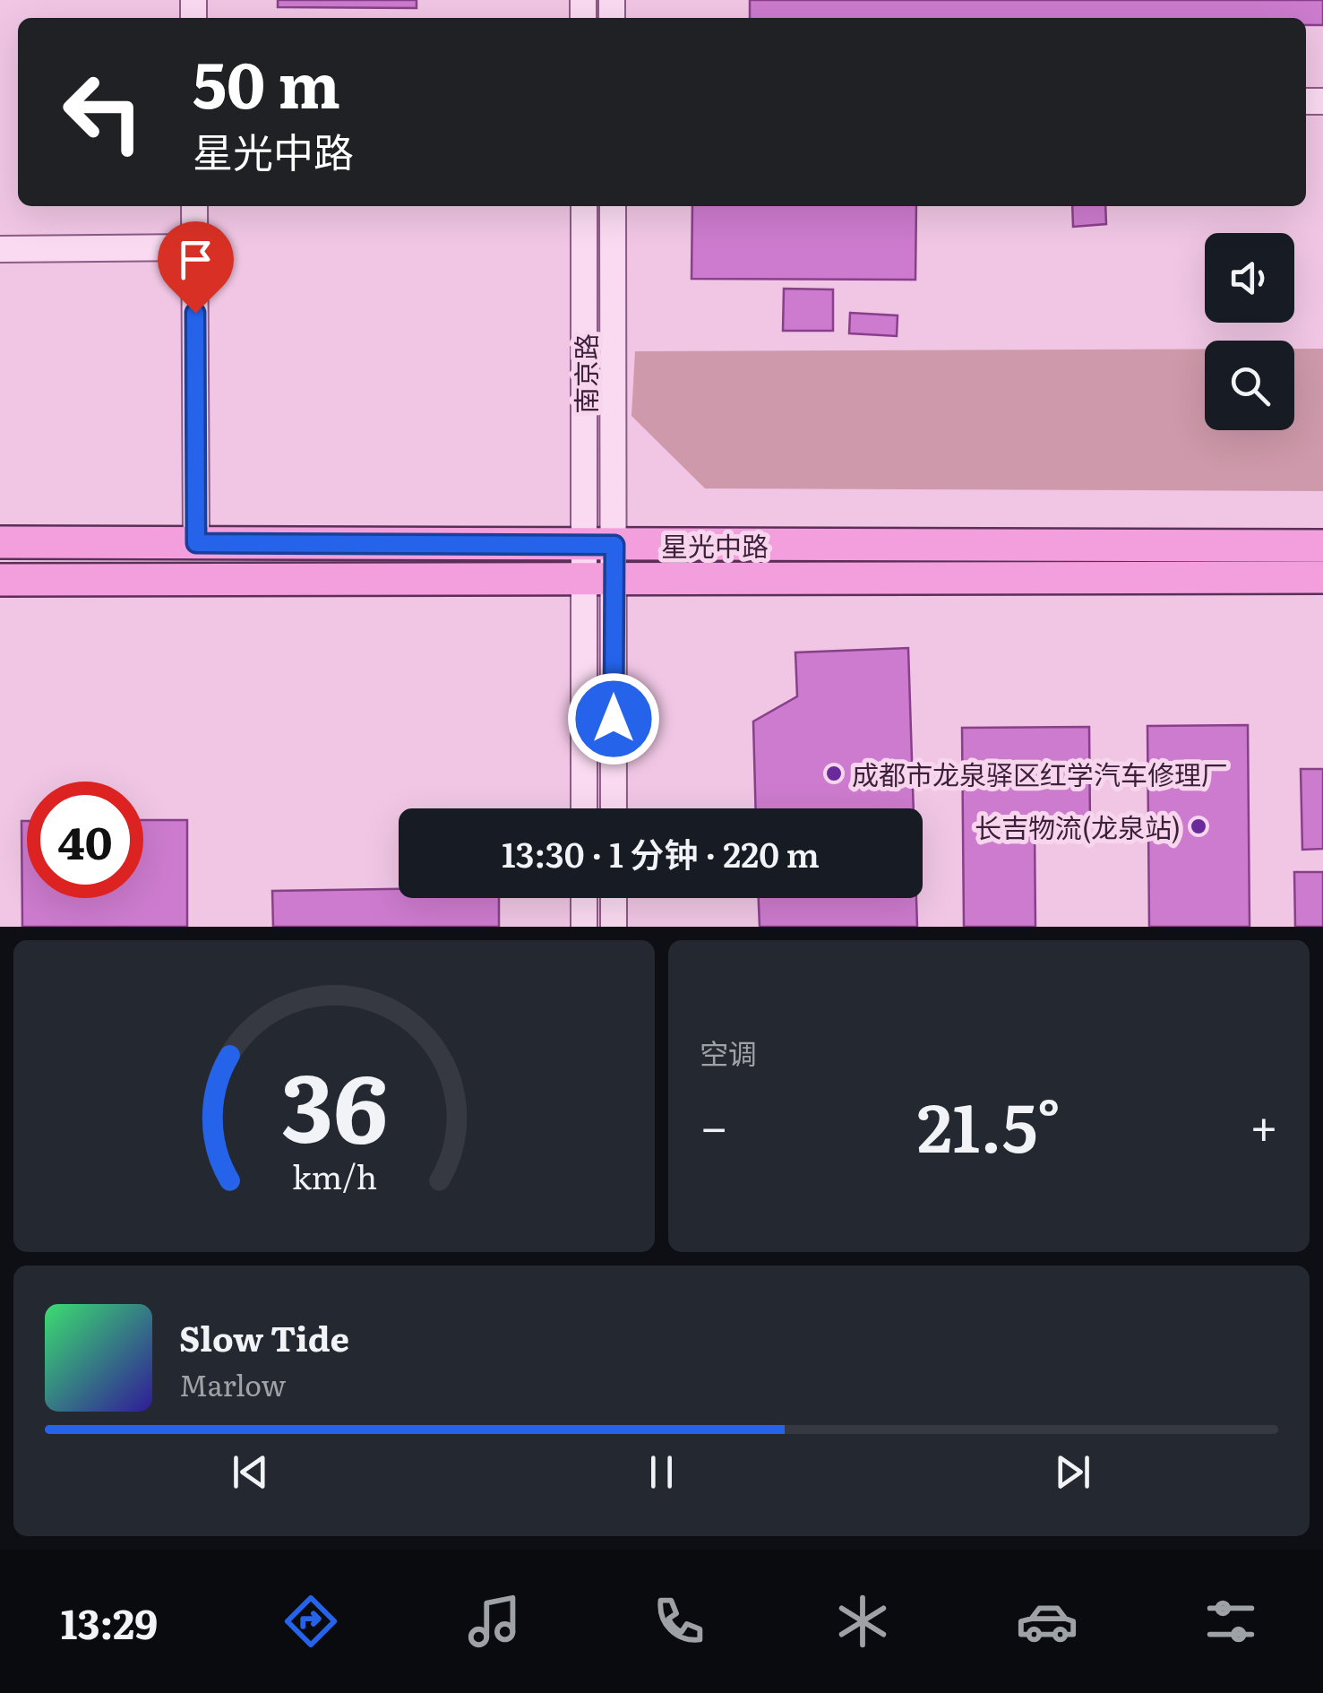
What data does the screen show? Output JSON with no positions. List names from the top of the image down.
{
  "streets": {
    "main road": ["星光中路"],
    "street": ["南京路"]
  },
  "crossings": [
    ["南京路", "星光中路"]
  ],
  "places": ["成都市龙泉驿区红学汽车修理厂", "长吉物流(龙泉站)"],
  "page": {
    "turn": ["50 m", "星光中路"],
    "limit": "40",
    "trip": "13:30 · 1 分钟 · 220 m",
    "tile": "空调",
    "heat": ["−", "21.5°", "+"],
    "song": ["Slow Tide", "Marlow"],
    "tabs": "13:29",
    "gauge": ["36", "km/h"]
  }
}
